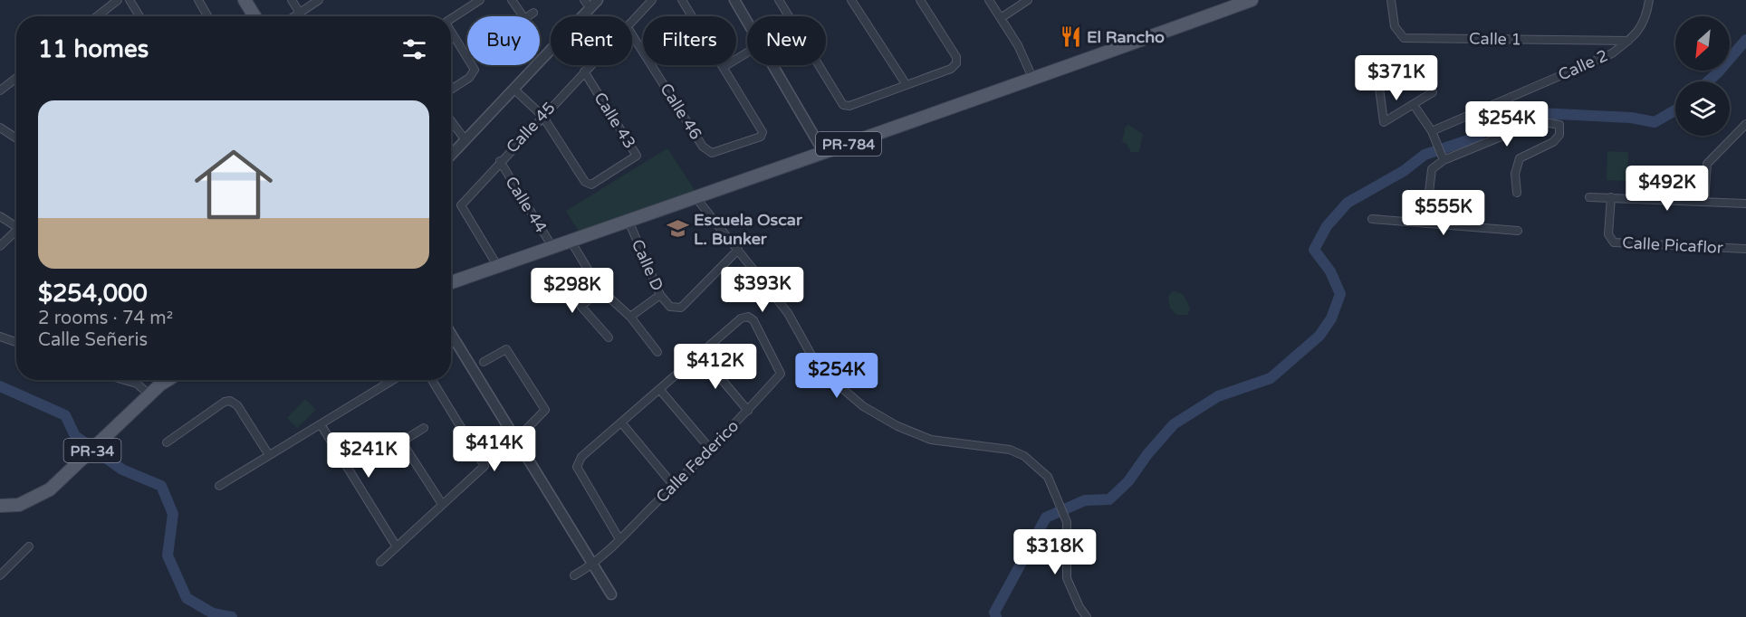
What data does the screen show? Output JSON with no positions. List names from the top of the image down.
{
  "streets": {
    "main road": ["PR-784", "PR-34"],
    "street": [
      "Calle 1",
      "Calle 2",
      "Calle 46",
      "Calle 43",
      "Calle 45",
      "Calle 44",
      "Calle Picaflor",
      "Calle D",
      "Calle Federico"
    ]
  },
  "crossings": [
    ["Calle 1", "Calle 2"],
    ["Calle 43", "Calle 45"],
    ["Calle 45", "PR-784"],
    ["Calle 45", "Calle 44"],
    ["PR-784", "Calle 44"],
    ["PR-784", "Calle D"]
  ],
  "places": {
    "restaurant": ["El Rancho"],
    "school or university": ["Escuela Oscar L. Bunker"]
  },
  "north": "bottom left",
  "page": {
    "chip": [
      "Buy",
      "Rent",
      "Filters",
      "New"
    ],
    "heading": "11 homes",
    "price": [
      "$371K",
      "$254K",
      "$492K",
      "$555K",
      "$393K",
      "$298K",
      "$412K",
      "$254K",
      "$414K",
      "$241K",
      "$318K"
    ],
    "list": [
      {
        "name": "$254,000",
        "note": "2 rooms · 74 m² · Calle Señeris"
      }
    ]
  }
}
